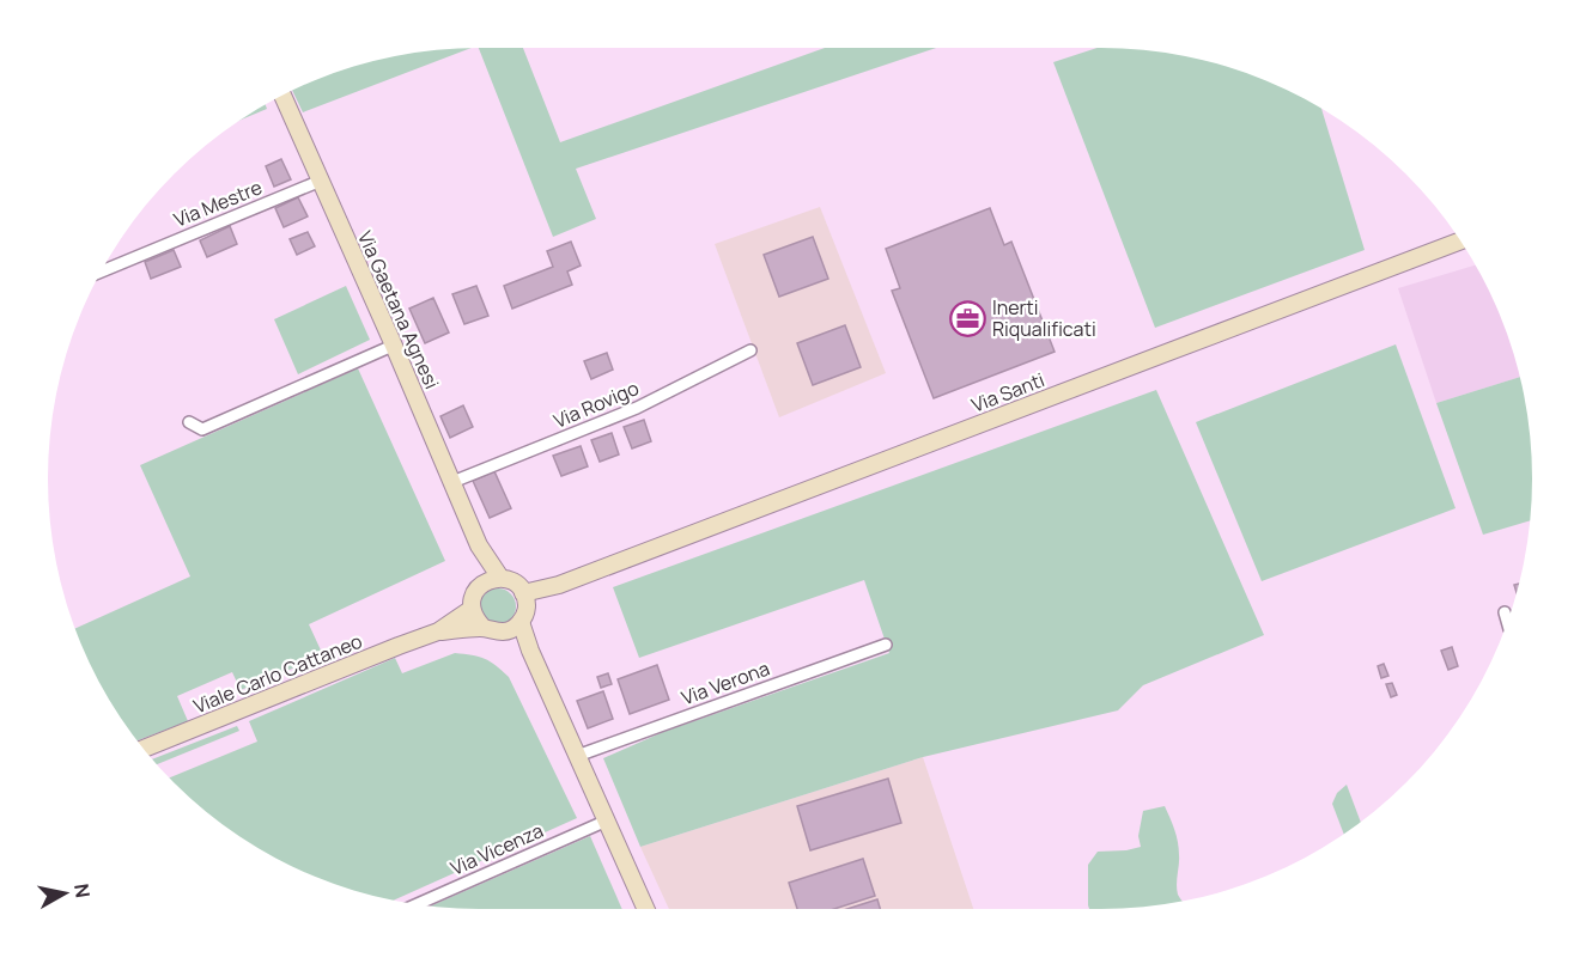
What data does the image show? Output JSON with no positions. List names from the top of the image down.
{
  "streets": {
    "street": [
      "Via Mestre",
      "Via Gaetana Agnesi",
      "Via Santi",
      "Via Rovigo",
      "Viale Carlo Cattaneo",
      "Via Verona",
      "Via Vicenza"
    ]
  },
  "crossings": [
    ["Via Mestre", "Via Gaetana Agnesi"],
    ["Via Gaetana Agnesi", "Via Santi"],
    ["Via Gaetana Agnesi", "Via Rovigo"],
    ["Via Gaetana Agnesi", "Viale Carlo Cattaneo"],
    ["Via Santi", "Viale Carlo Cattaneo"]
  ],
  "places": {
    "office": ["Inerti Riqualificati"]
  },
  "north": "right"
}
